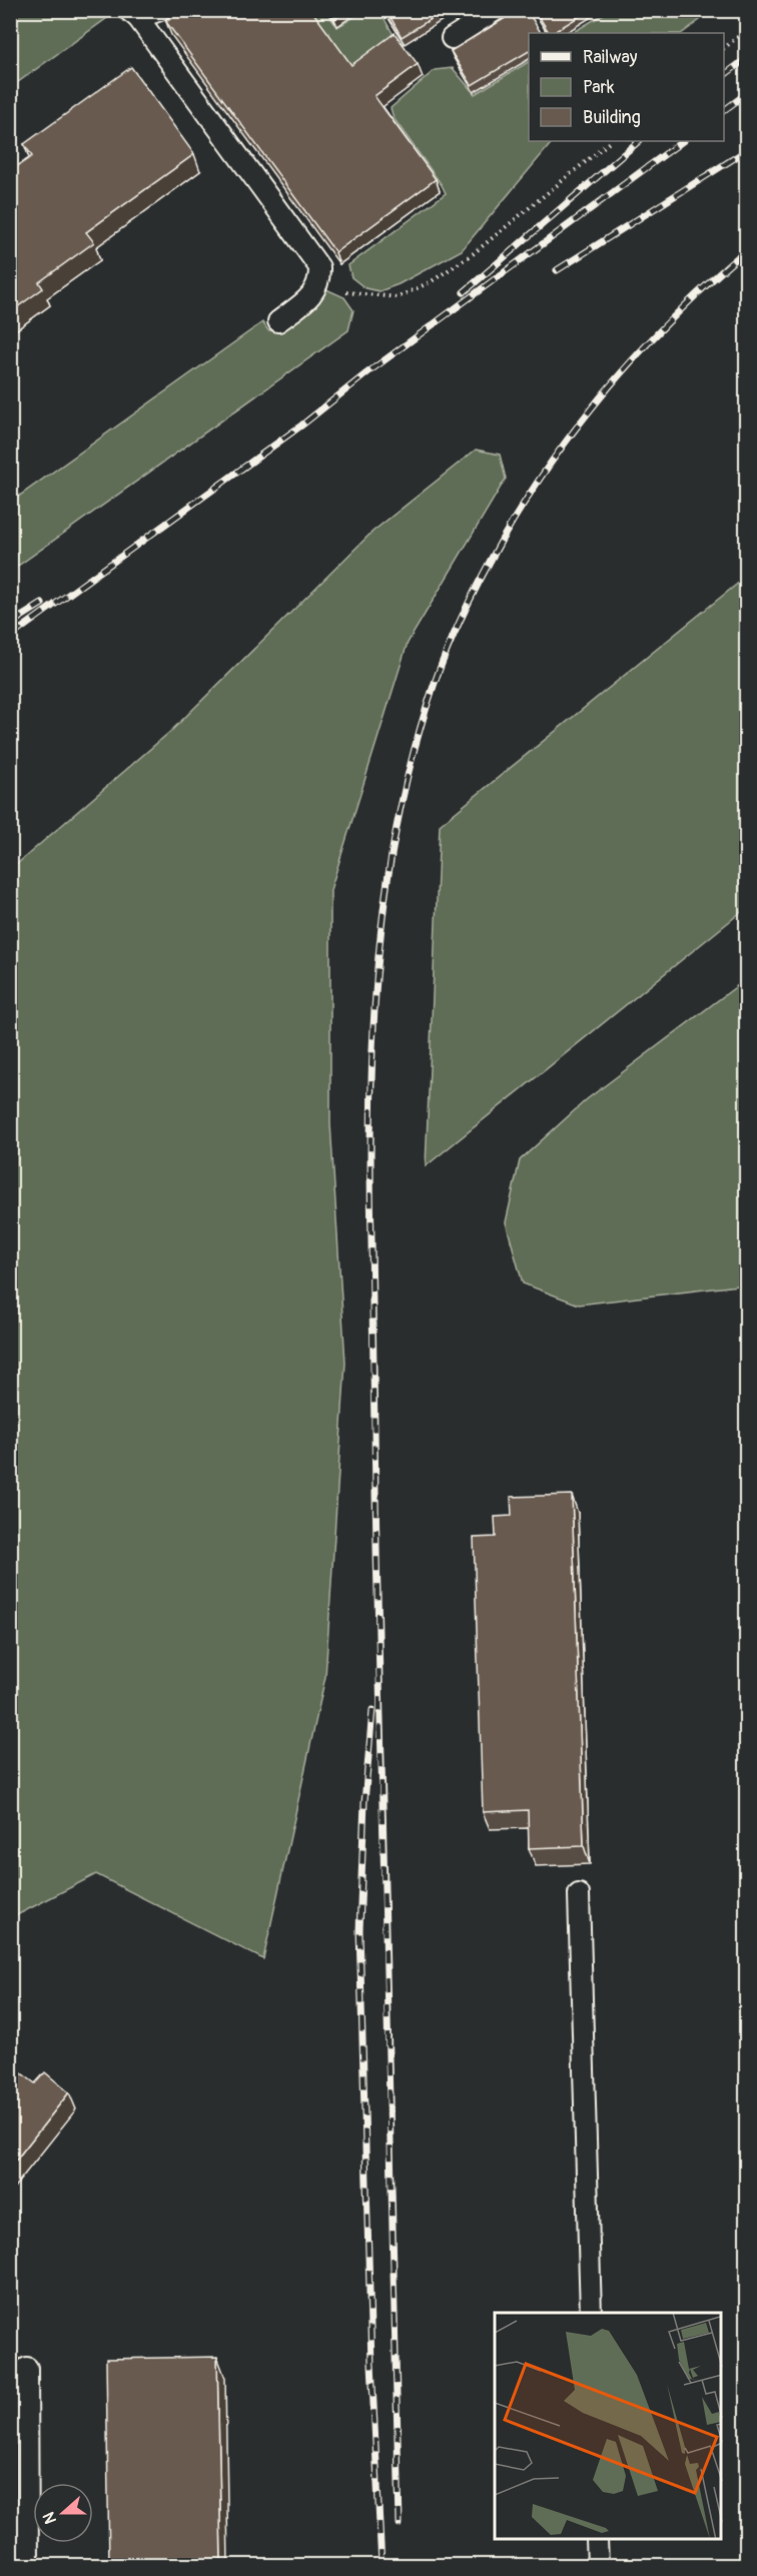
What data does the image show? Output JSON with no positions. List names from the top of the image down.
{
  "legend": ["Railway", "Park", "Building"],
  "north": "left"
}
